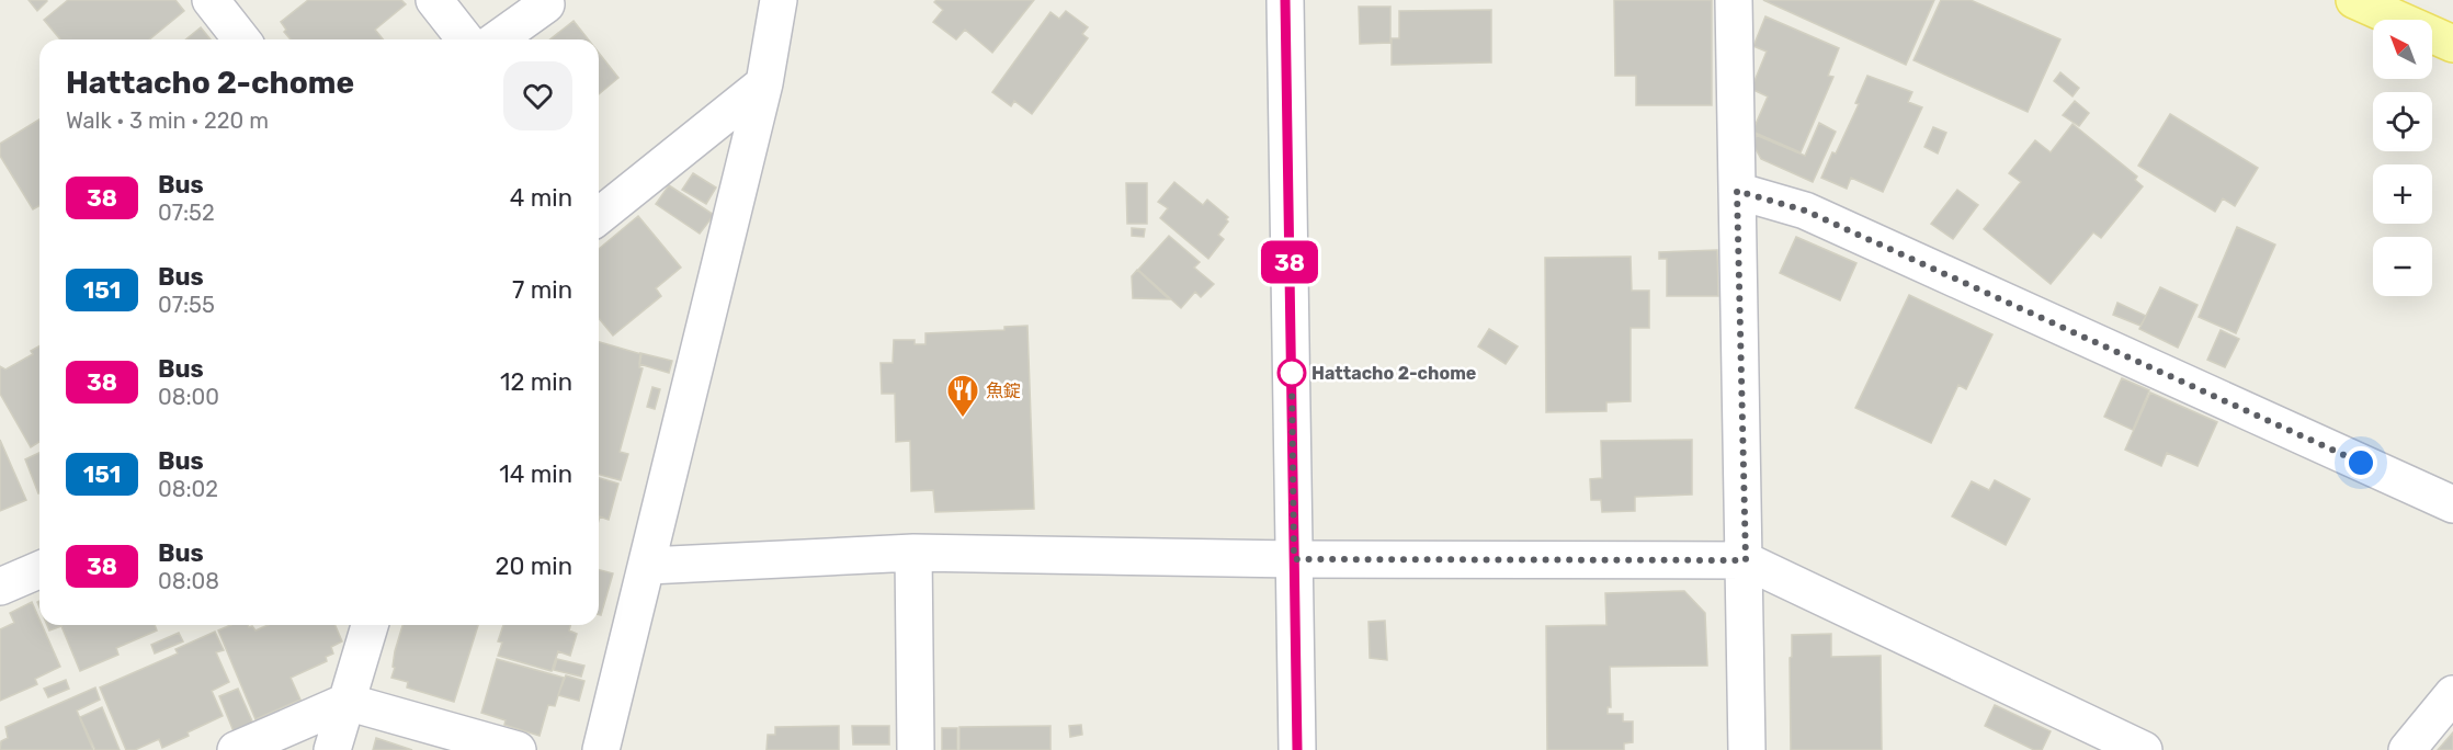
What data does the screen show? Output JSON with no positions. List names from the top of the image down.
{
  "places": {
    "other": ["Hattacho 2-chome"],
    "restaurant": ["魚錠"]
  },
  "lines": ["bus line 38"],
  "north": "top left",
  "page": {
    "on_map": "38",
    "map_buttons": ["+", "−"],
    "heading": ["Hattacho 2-chome", "Walk · 3 min · 220 m"],
    "list": [
      {
        "mark": "38",
        "name": "Bus",
        "note": "07:52",
        "value": "4 min"
      },
      {
        "mark": "151",
        "name": "Bus",
        "note": "07:55",
        "value": "7 min"
      },
      {
        "mark": "38",
        "name": "Bus",
        "note": "08:00",
        "value": "12 min"
      },
      {
        "mark": "151",
        "name": "Bus",
        "note": "08:02",
        "value": "14 min"
      },
      {
        "mark": "38",
        "name": "Bus",
        "note": "08:08",
        "value": "20 min"
      }
    ]
  }
}
